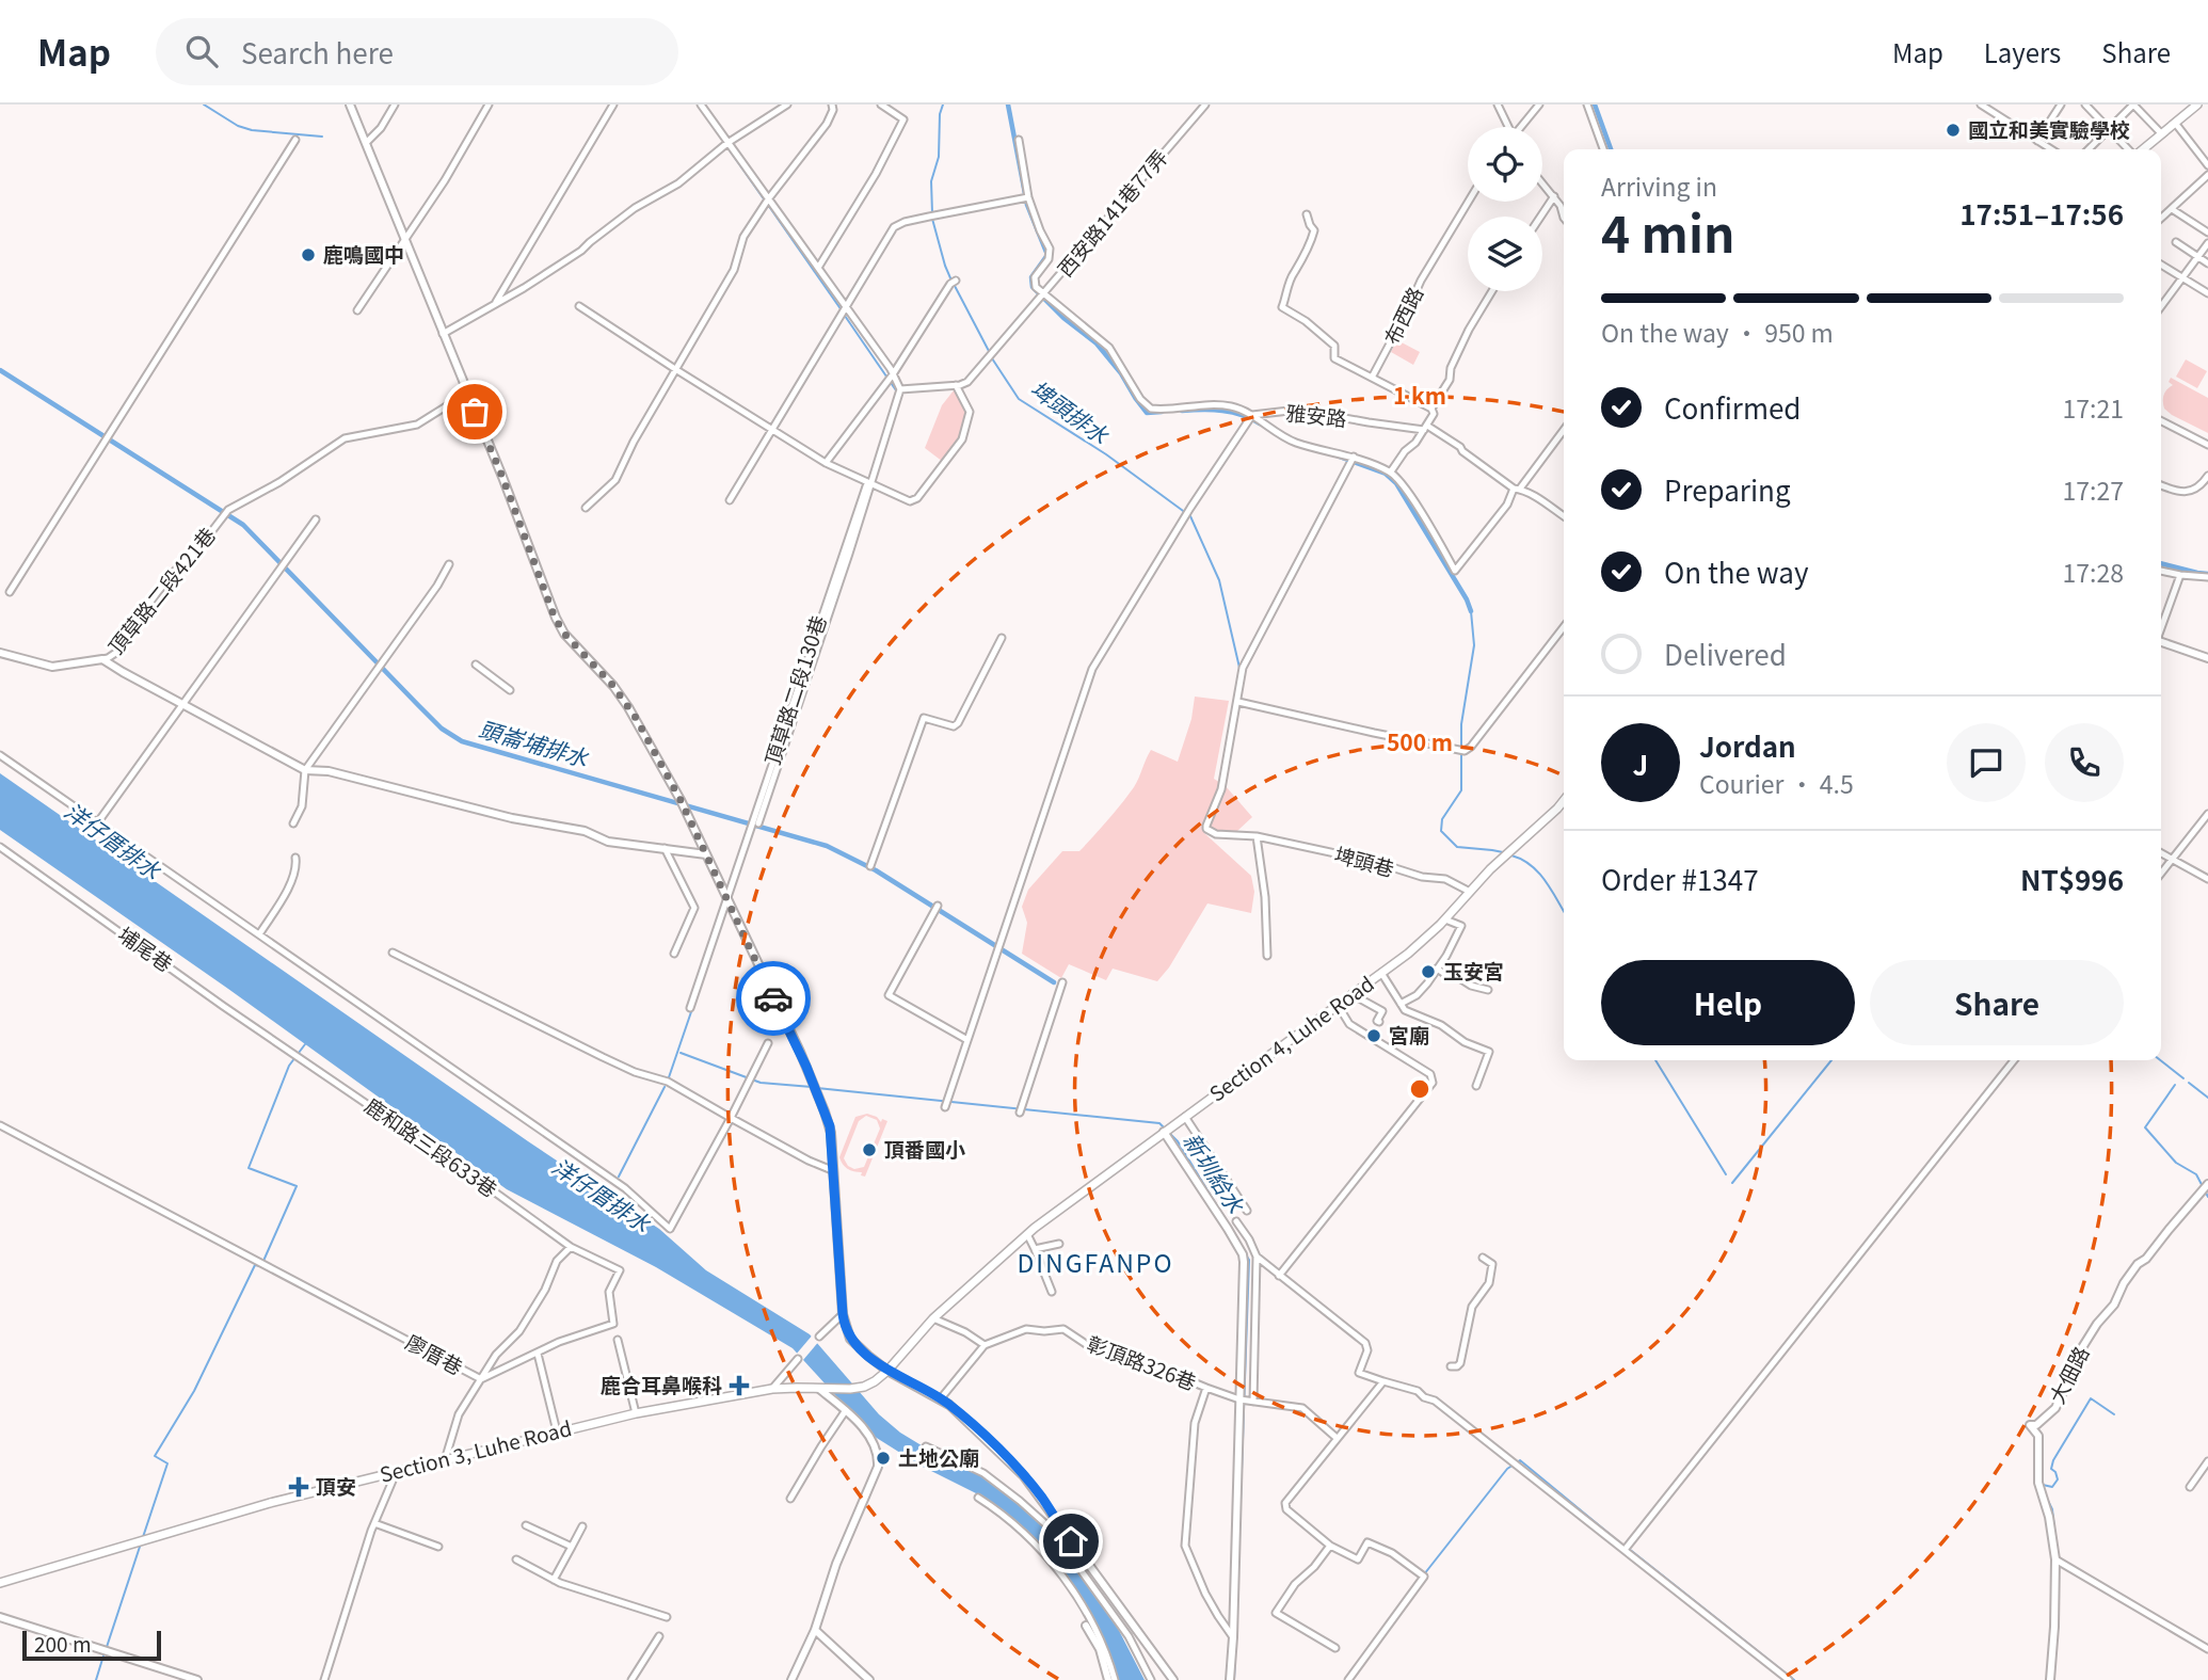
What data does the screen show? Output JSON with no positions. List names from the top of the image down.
{
  "streets": {
    "main road": ["Section 4, Luhe Road", "Section 3, Luhe Road"],
    "street": [
      "西安路141巷77弄",
      "布西路",
      "雅安路",
      "頂草路二段421巷",
      "頂草路二段130巷",
      "埤頭巷",
      "埔尾巷",
      "鹿和路三段633巷",
      "廖厝巷",
      "彰頂路326巷",
      "大佃路"
    ]
  },
  "crossings": [
    ["埤頭巷", "Section 4, Luhe Road"],
    ["埔尾巷", "鹿和路三段633巷"],
    ["Section 4, Luhe Road", "Section 3, Luhe Road"]
  ],
  "districts": ["DINGFANPO"],
  "water": [
    "埤頭排水",
    "頭崙埔排水",
    "洋仔厝排水",
    "新圳給水"
  ],
  "places": {
    "other": [
      "國立和美實驗學校",
      "鹿鳴國中",
      "玉安宮",
      "宮廟",
      "頂番國小",
      "土地公廟"
    ],
    "health": ["鹿合耳鼻喉科", "頂安"]
  },
  "scale_bar": "200 m",
  "page": {
    "header": "Map",
    "search": "Search here",
    "nav": ["Map", "Layers", "Share"],
    "heading": ["4 min", "Arriving in", "17:51–17:56"],
    "panel": [
      "Jordan",
      "Courier · 4.5",
      "Order #1347",
      "NT$996"
    ],
    "bar": "On the way · 950 m",
    "list": [
      ["Confirmed", "17:21"],
      ["Preparing", "17:27"],
      ["On the way", "17:28"],
      "Delivered"
    ],
    "round": "J",
    "buttons": ["Help", "Share"],
    "scale": "200 m"
  },
  "rings": ["1 km", "500 m"]
}
